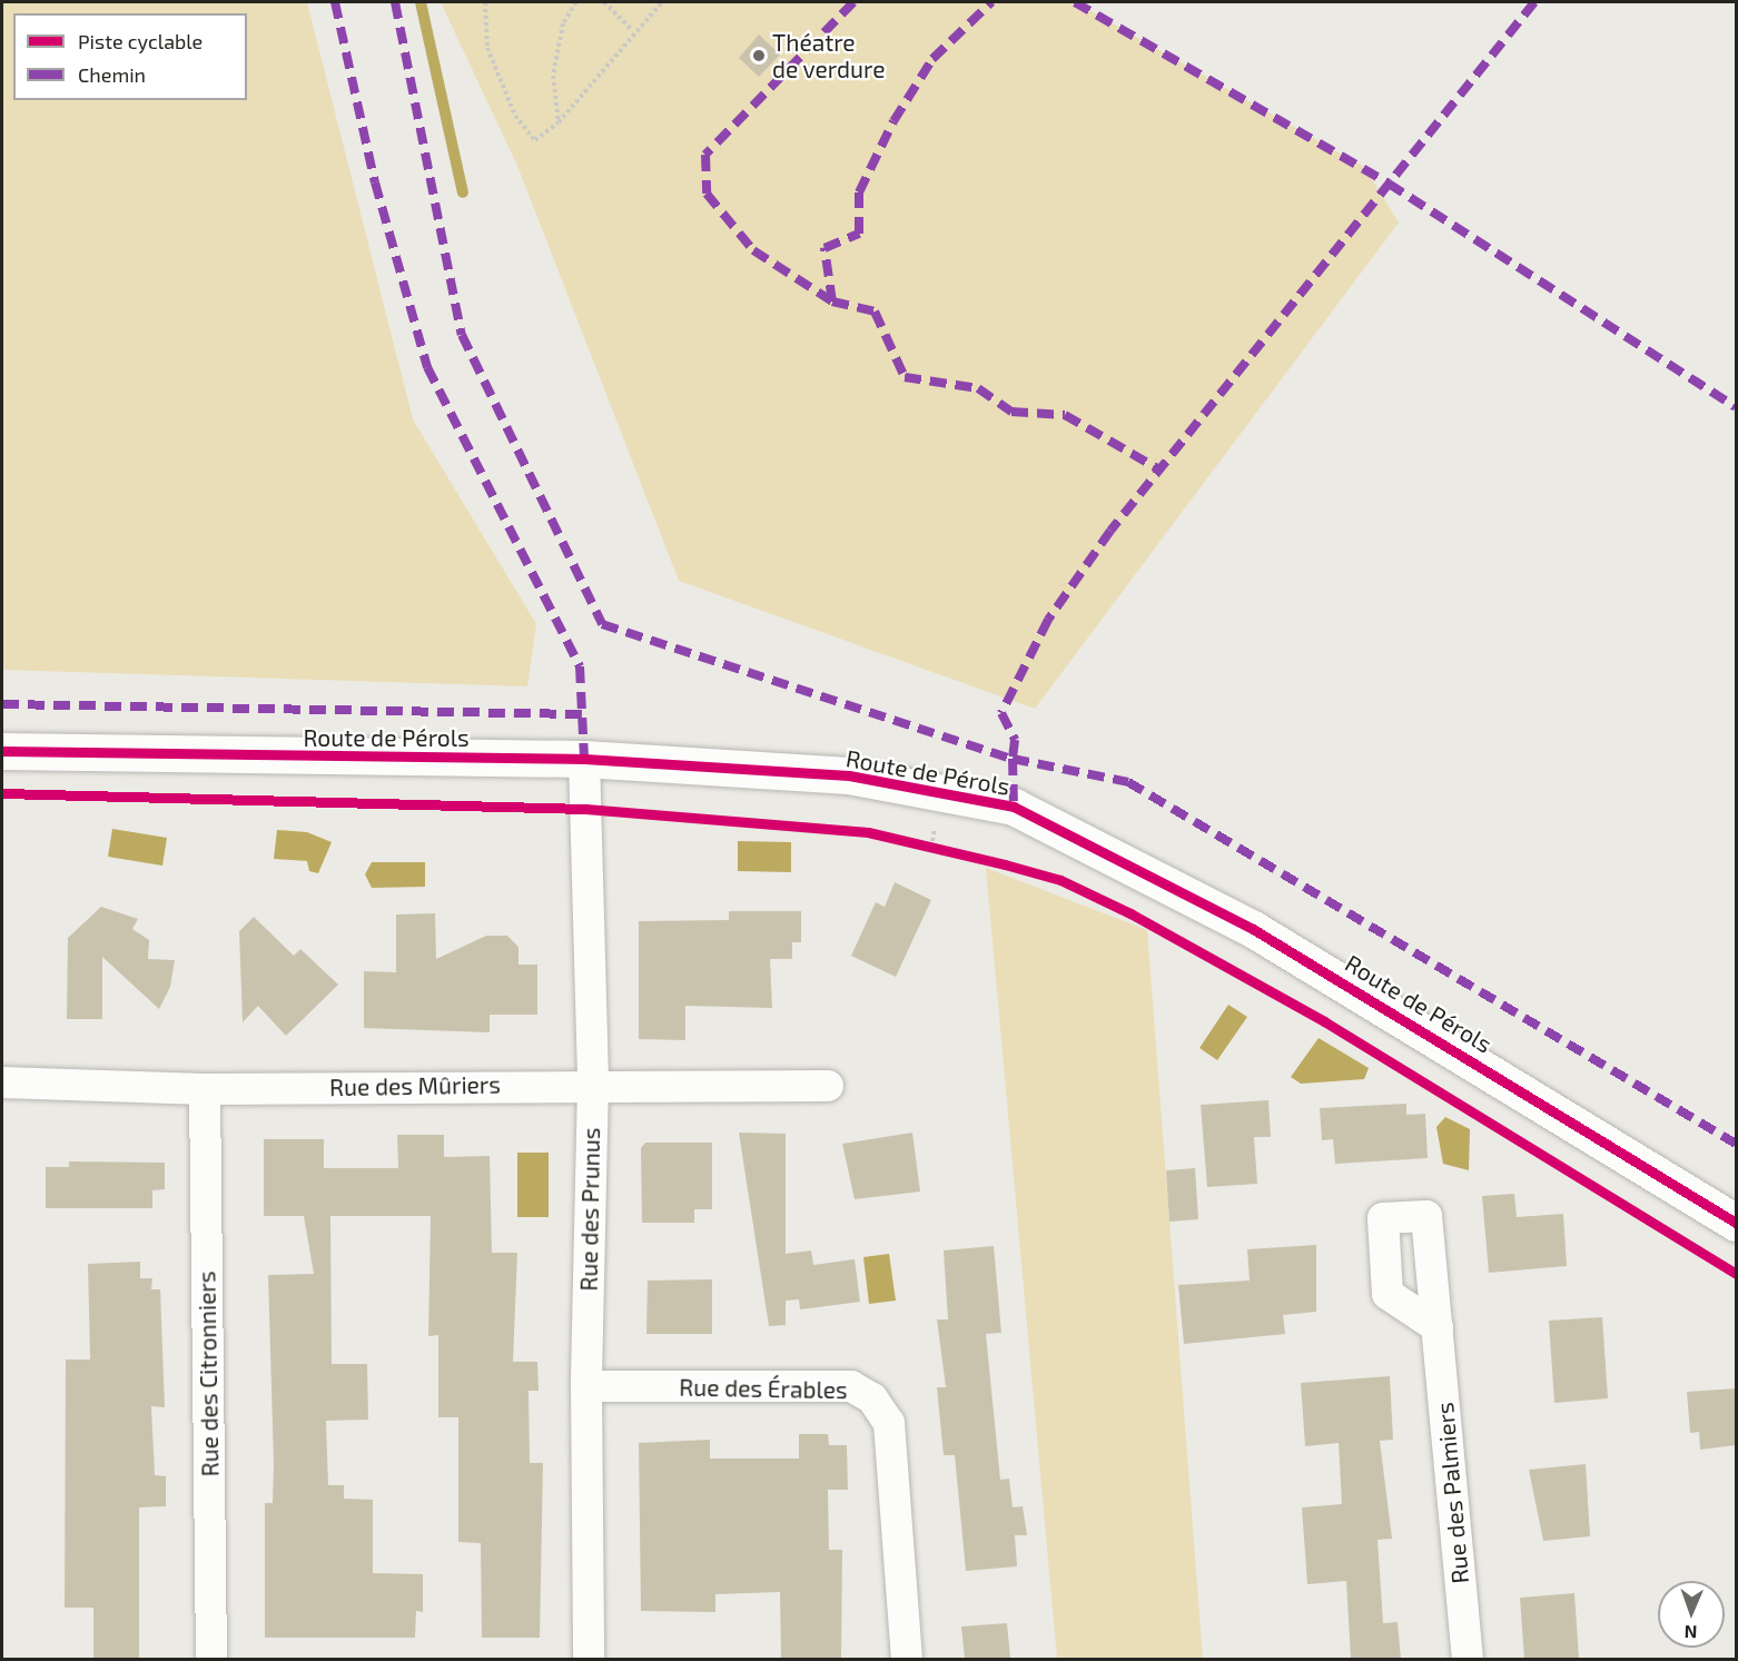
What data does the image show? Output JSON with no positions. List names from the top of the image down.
{
  "streets": {
    "street": [
      "Route de Pérols",
      "Rue des Mûriers",
      "Rue des Prunus",
      "Rue des Citronniers",
      "Rue des Érables",
      "Rue des Palmiers"
    ]
  },
  "crossings": [
    ["Route de Pérols", "Rue des Prunus"],
    ["Rue des Mûriers", "Rue des Prunus"],
    ["Rue des Mûriers", "Rue des Citronniers"],
    ["Rue des Prunus", "Rue des Érables"]
  ],
  "places": ["Théatre de verdure"],
  "legend": ["Piste cyclable", "Chemin"],
  "north": "bottom"
}
